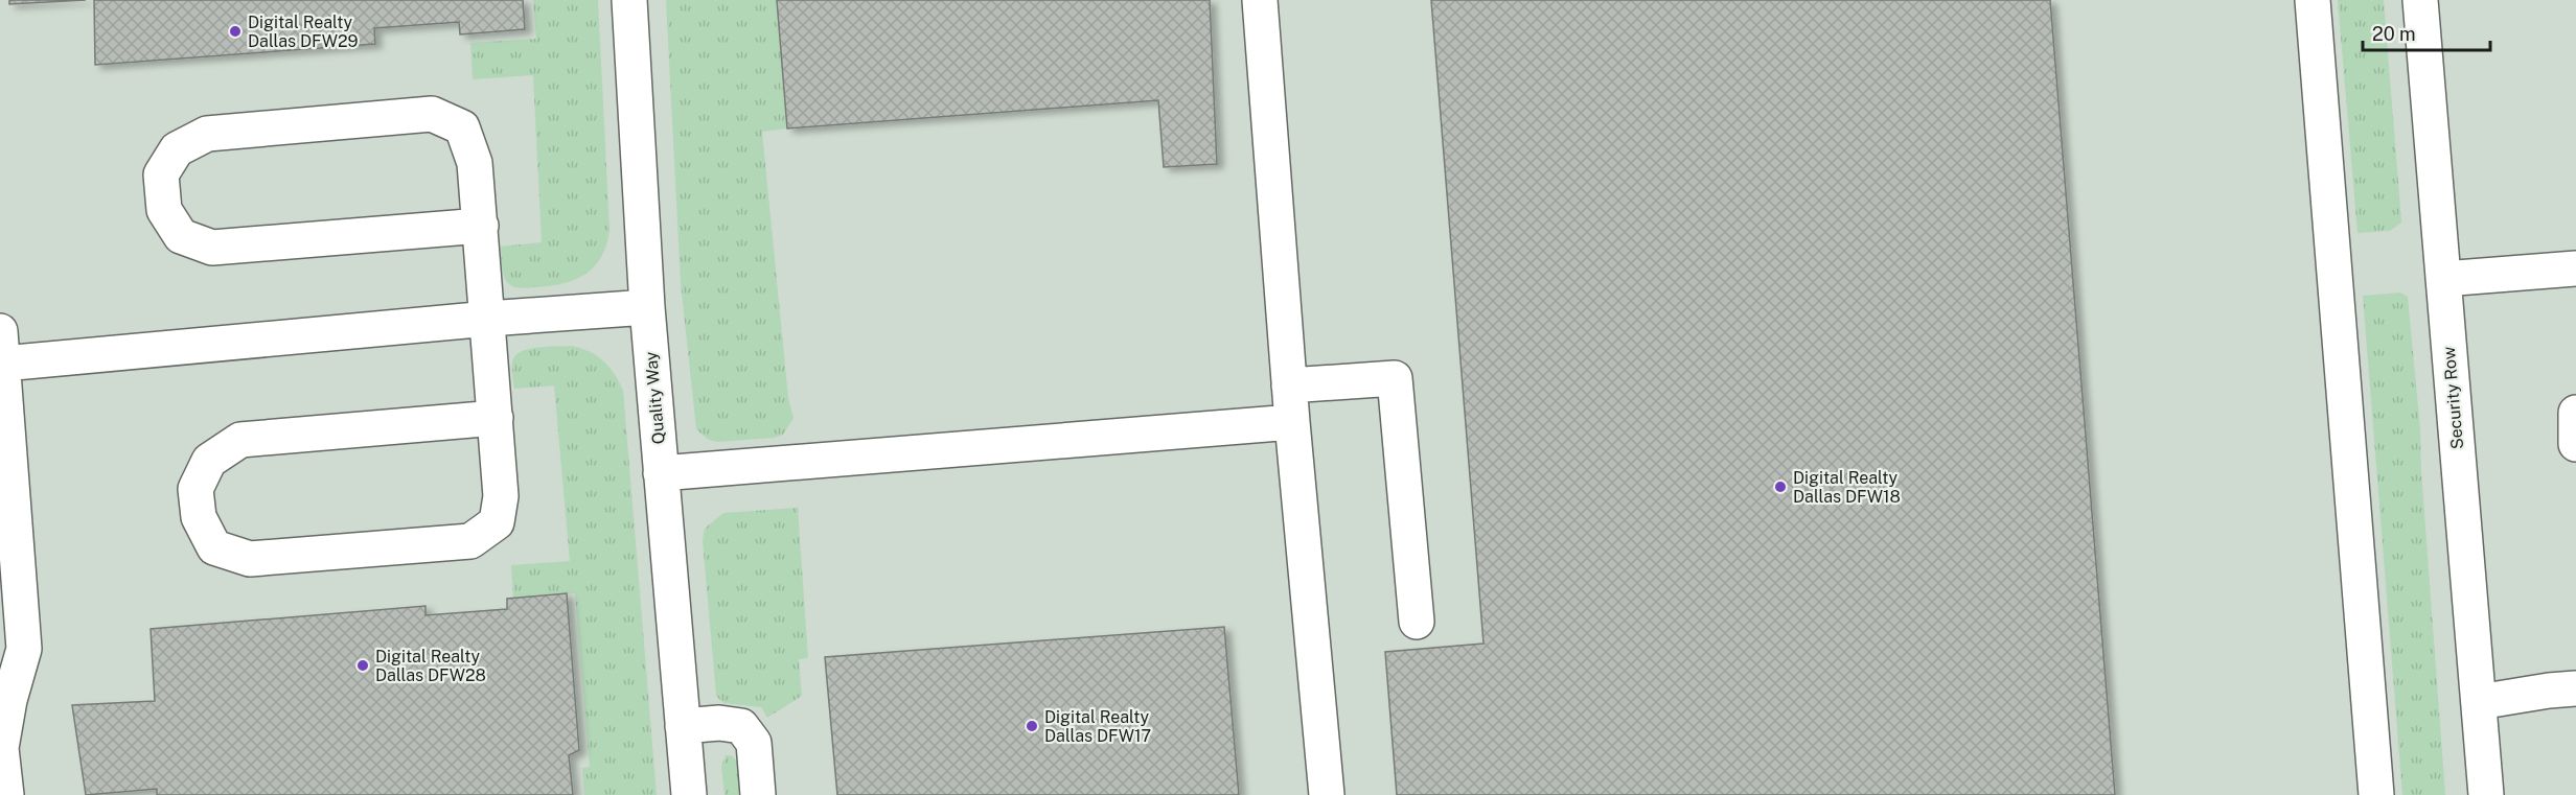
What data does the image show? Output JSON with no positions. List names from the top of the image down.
{
  "streets": {
    "street": ["Quality Way", "Security Row"]
  },
  "places": [
    "Digital Realty Dallas DFW29",
    "Digital Realty Dallas DFW18",
    "Digital Realty Dallas DFW28",
    "Digital Realty Dallas DFW17"
  ],
  "scale_bar": "20 m"
}
